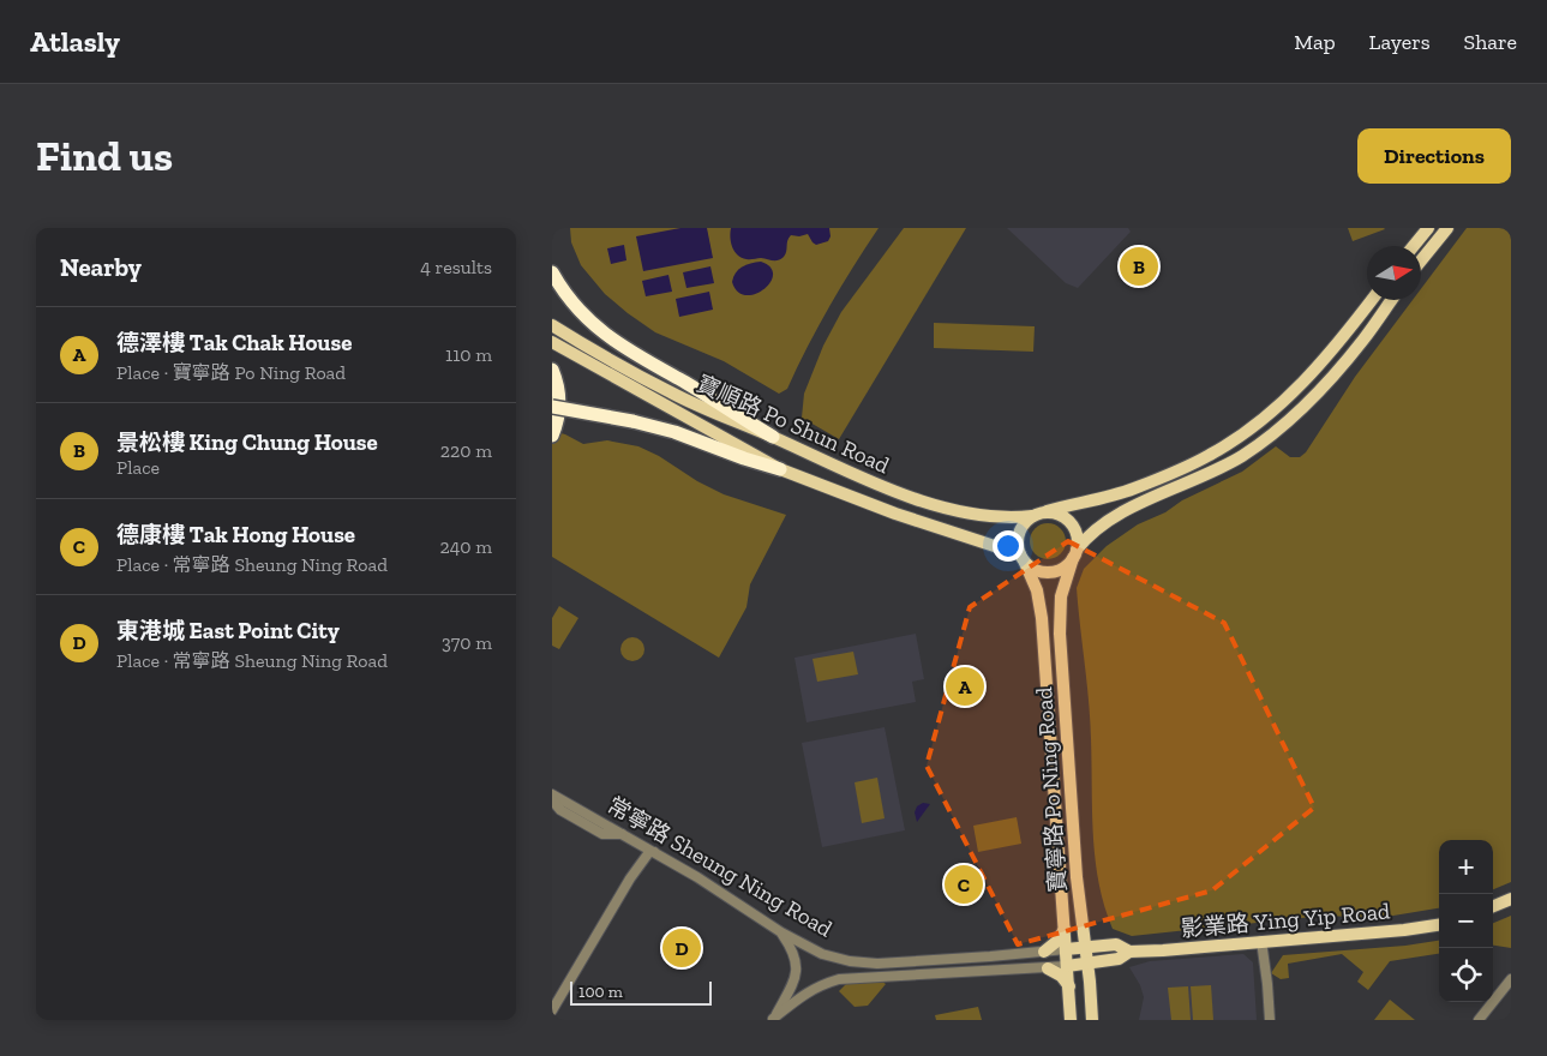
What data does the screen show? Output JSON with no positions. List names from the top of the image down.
{
  "streets": {
    "main road": [
      "寶順路 Po Shun Road",
      "寶寧路 Po Ning Road",
      "常寧路 Sheung Ning Road",
      "影業路 Ying Yip Road"
    ]
  },
  "crossings": [
    ["寶順路 Po Shun Road", "寶寧路 Po Ning Road"],
    ["寶寧路 Po Ning Road", "常寧路 Sheung Ning Road"],
    ["寶寧路 Po Ning Road", "影業路 Ying Yip Road"],
    ["常寧路 Sheung Ning Road", "影業路 Ying Yip Road"]
  ],
  "scale_bar": "100 m",
  "north": "right",
  "page": {
    "header": "Atlasly",
    "nav": ["Map", "Layers", "Share"],
    "buttons": "Directions",
    "title": "Find us",
    "heading": ["Nearby", "4 results"],
    "pins": [
      "B",
      "A",
      "C",
      "D"
    ],
    "list": [
      {
        "mark": "A",
        "name": "德澤樓 Tak Chak House",
        "note": "Place · 寶寧路 Po Ning Road",
        "value": "110 m"
      },
      {
        "mark": "B",
        "name": "景松樓 King Chung House",
        "note": "Place",
        "value": "220 m"
      },
      {
        "mark": "C",
        "name": "德康樓 Tak Hong House",
        "note": "Place · 常寧路 Sheung Ning Road",
        "value": "240 m"
      },
      {
        "mark": "D",
        "name": "東港城 East Point City",
        "note": "Place · 常寧路 Sheung Ning Road",
        "value": "370 m"
      }
    ],
    "map_buttons": ["+", "−"],
    "scale": "100 m"
  }
}
